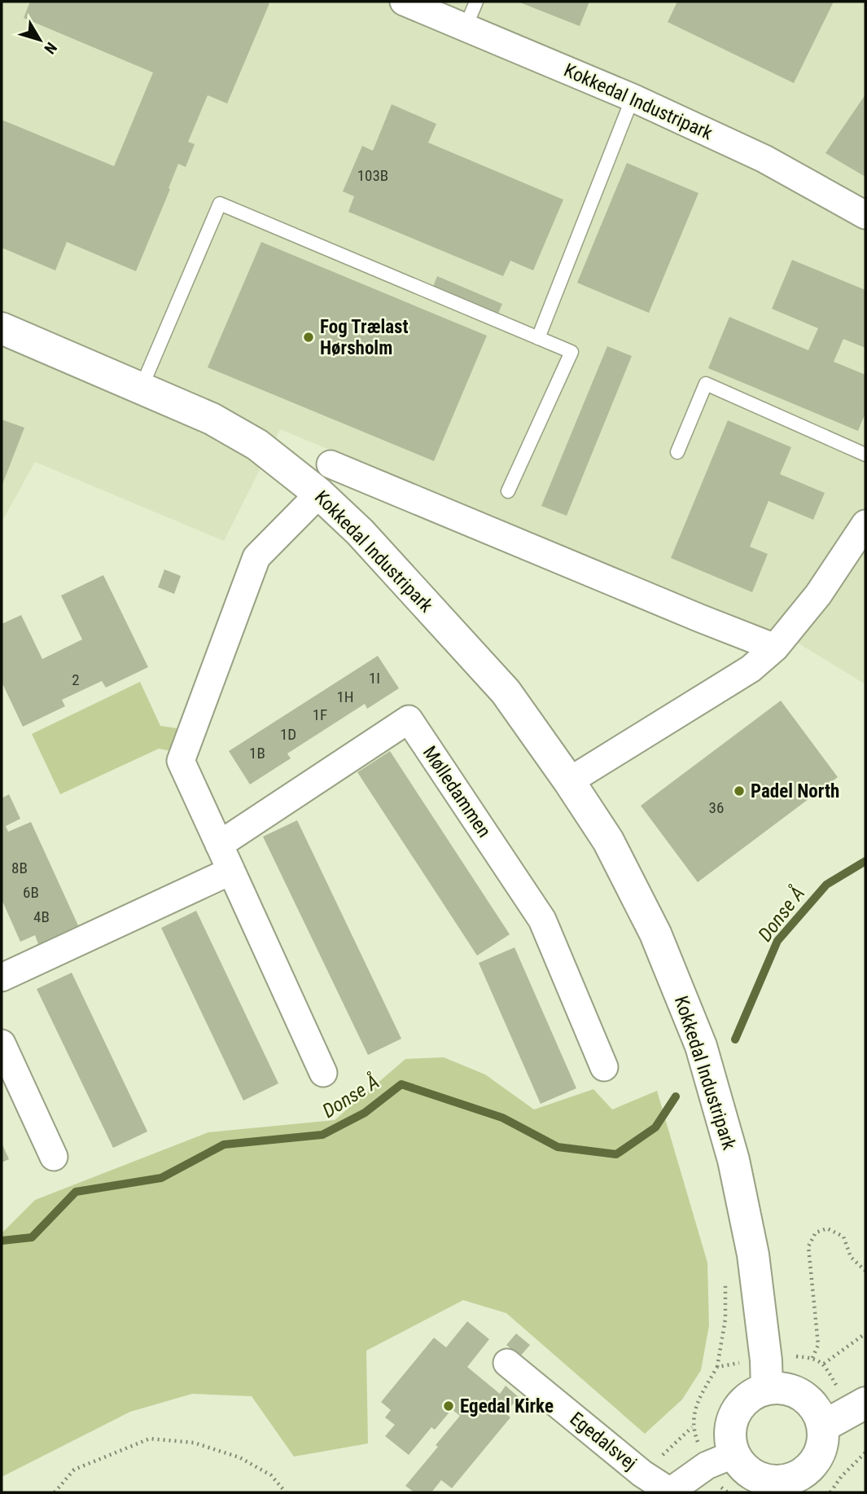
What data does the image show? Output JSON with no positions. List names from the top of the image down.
{
  "streets": {
    "street": ["Kokkedal Industripark", "Mølledammen", "Egedalsvej"]
  },
  "crossings": [
    ["Kokkedal Industripark", "Egedalsvej"]
  ],
  "water": ["Donse Å"],
  "places": ["Fog Trælast Hørsholm", "Padel North", "Egedal Kirke"],
  "house_numbers": [
    "103B",
    "1I",
    "2",
    "1H",
    "1F",
    "1D",
    "1B",
    "36",
    "8B",
    "6B",
    "4B"
  ],
  "north": "bottom right"
}
